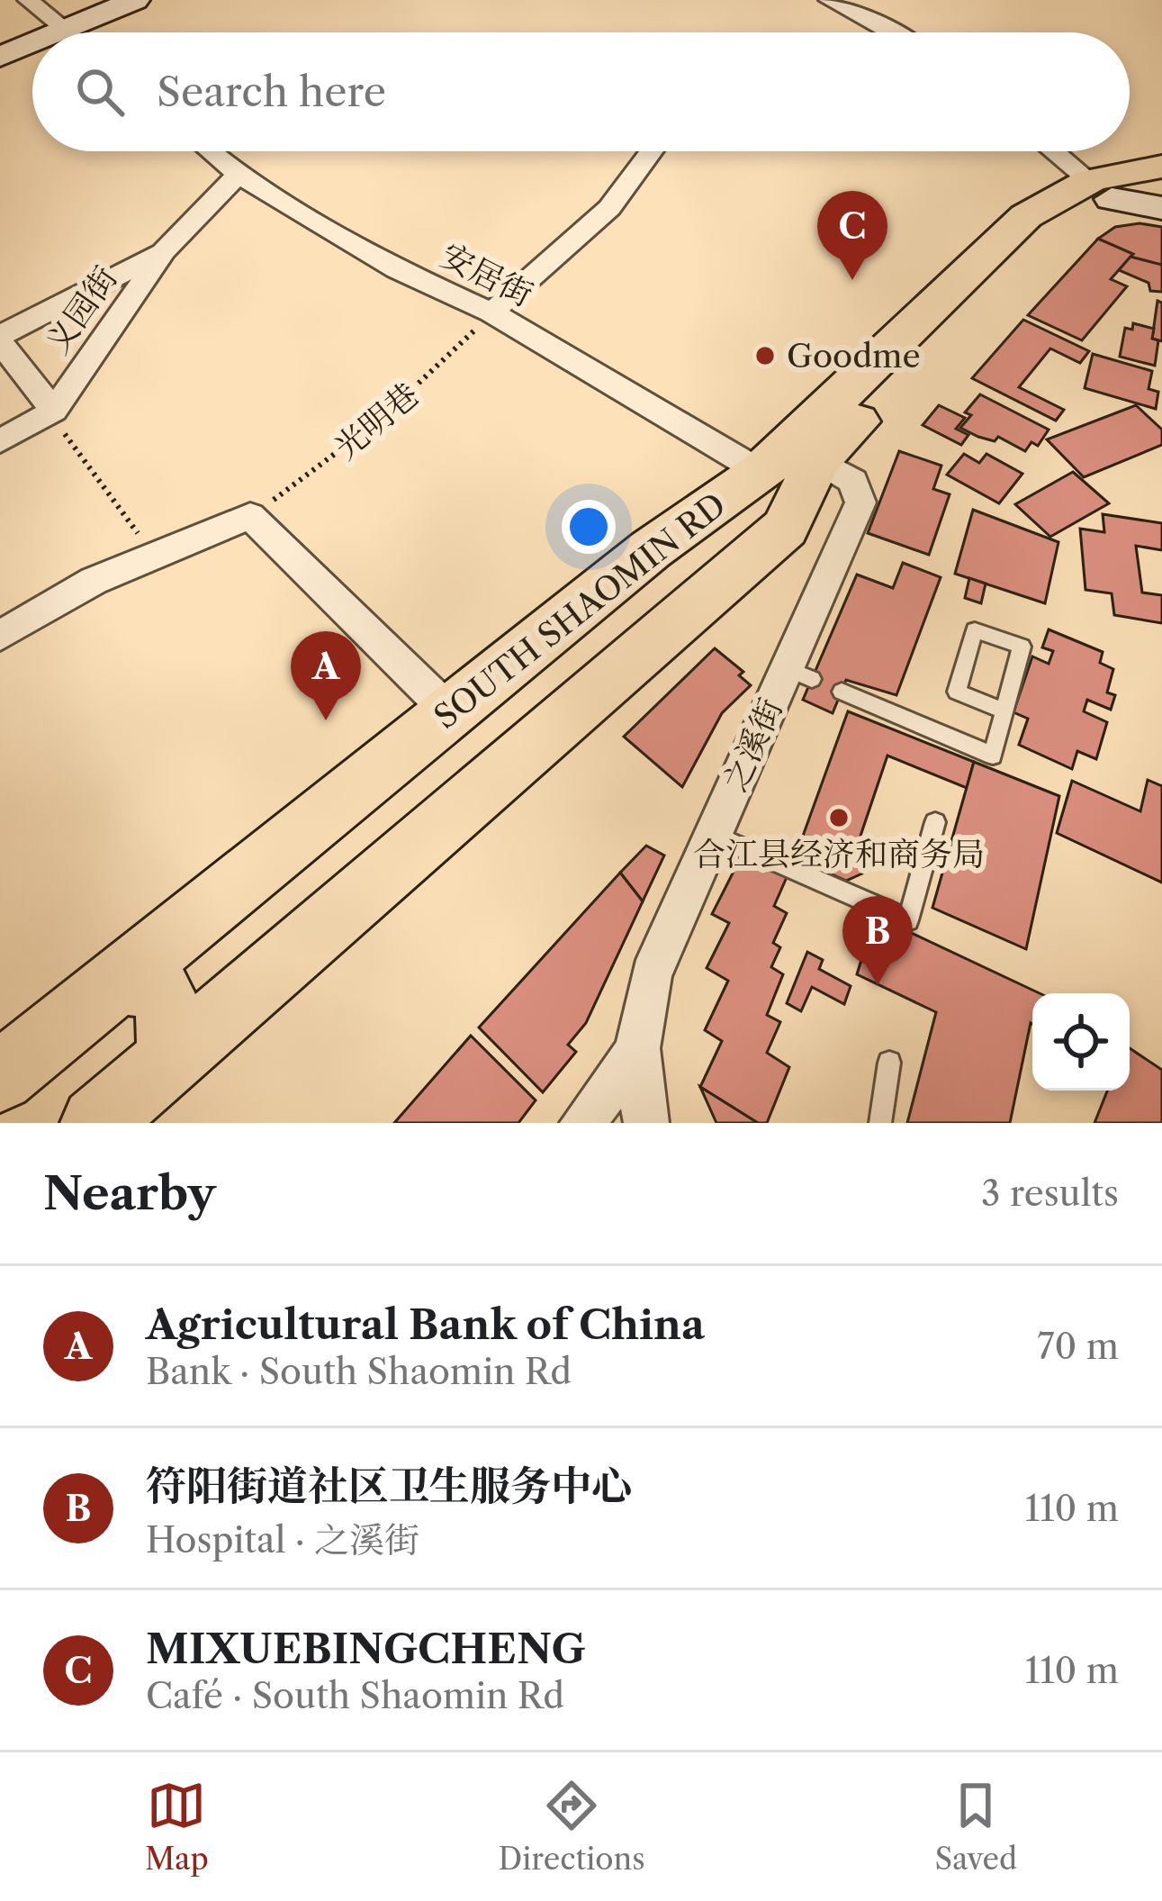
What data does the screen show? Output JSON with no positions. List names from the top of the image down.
{
  "streets": {
    "main road": ["SOUTH SHAOMIN RD"],
    "street": ["安居街", "义园街", "之溪街"],
    "path": ["光明巷"]
  },
  "crossings": [
    ["安居街", "义园街"],
    ["安居街", "光明巷"],
    ["安居街", "SOUTH SHAOMIN RD"],
    ["SOUTH SHAOMIN RD", "之溪街"]
  ],
  "places": ["Goodme", "合江县经济和商务局"],
  "page": {
    "search": "Search here",
    "pins": ["C", "A", "B"],
    "heading": ["Nearby", "3 results"],
    "list": [
      {
        "mark": "A",
        "name": "Agricultural Bank of China",
        "note": "Bank · South Shaomin Rd",
        "value": "70 m"
      },
      {
        "mark": "B",
        "name": "符阳街道社区卫生服务中心",
        "note": "Hospital · 之溪街",
        "value": "110 m"
      },
      {
        "mark": "C",
        "name": "MIXUEBINGCHENG",
        "note": "Café · South Shaomin Rd",
        "value": "110 m"
      }
    ],
    "nav": ["Map", "Directions", "Saved"]
  }
}
